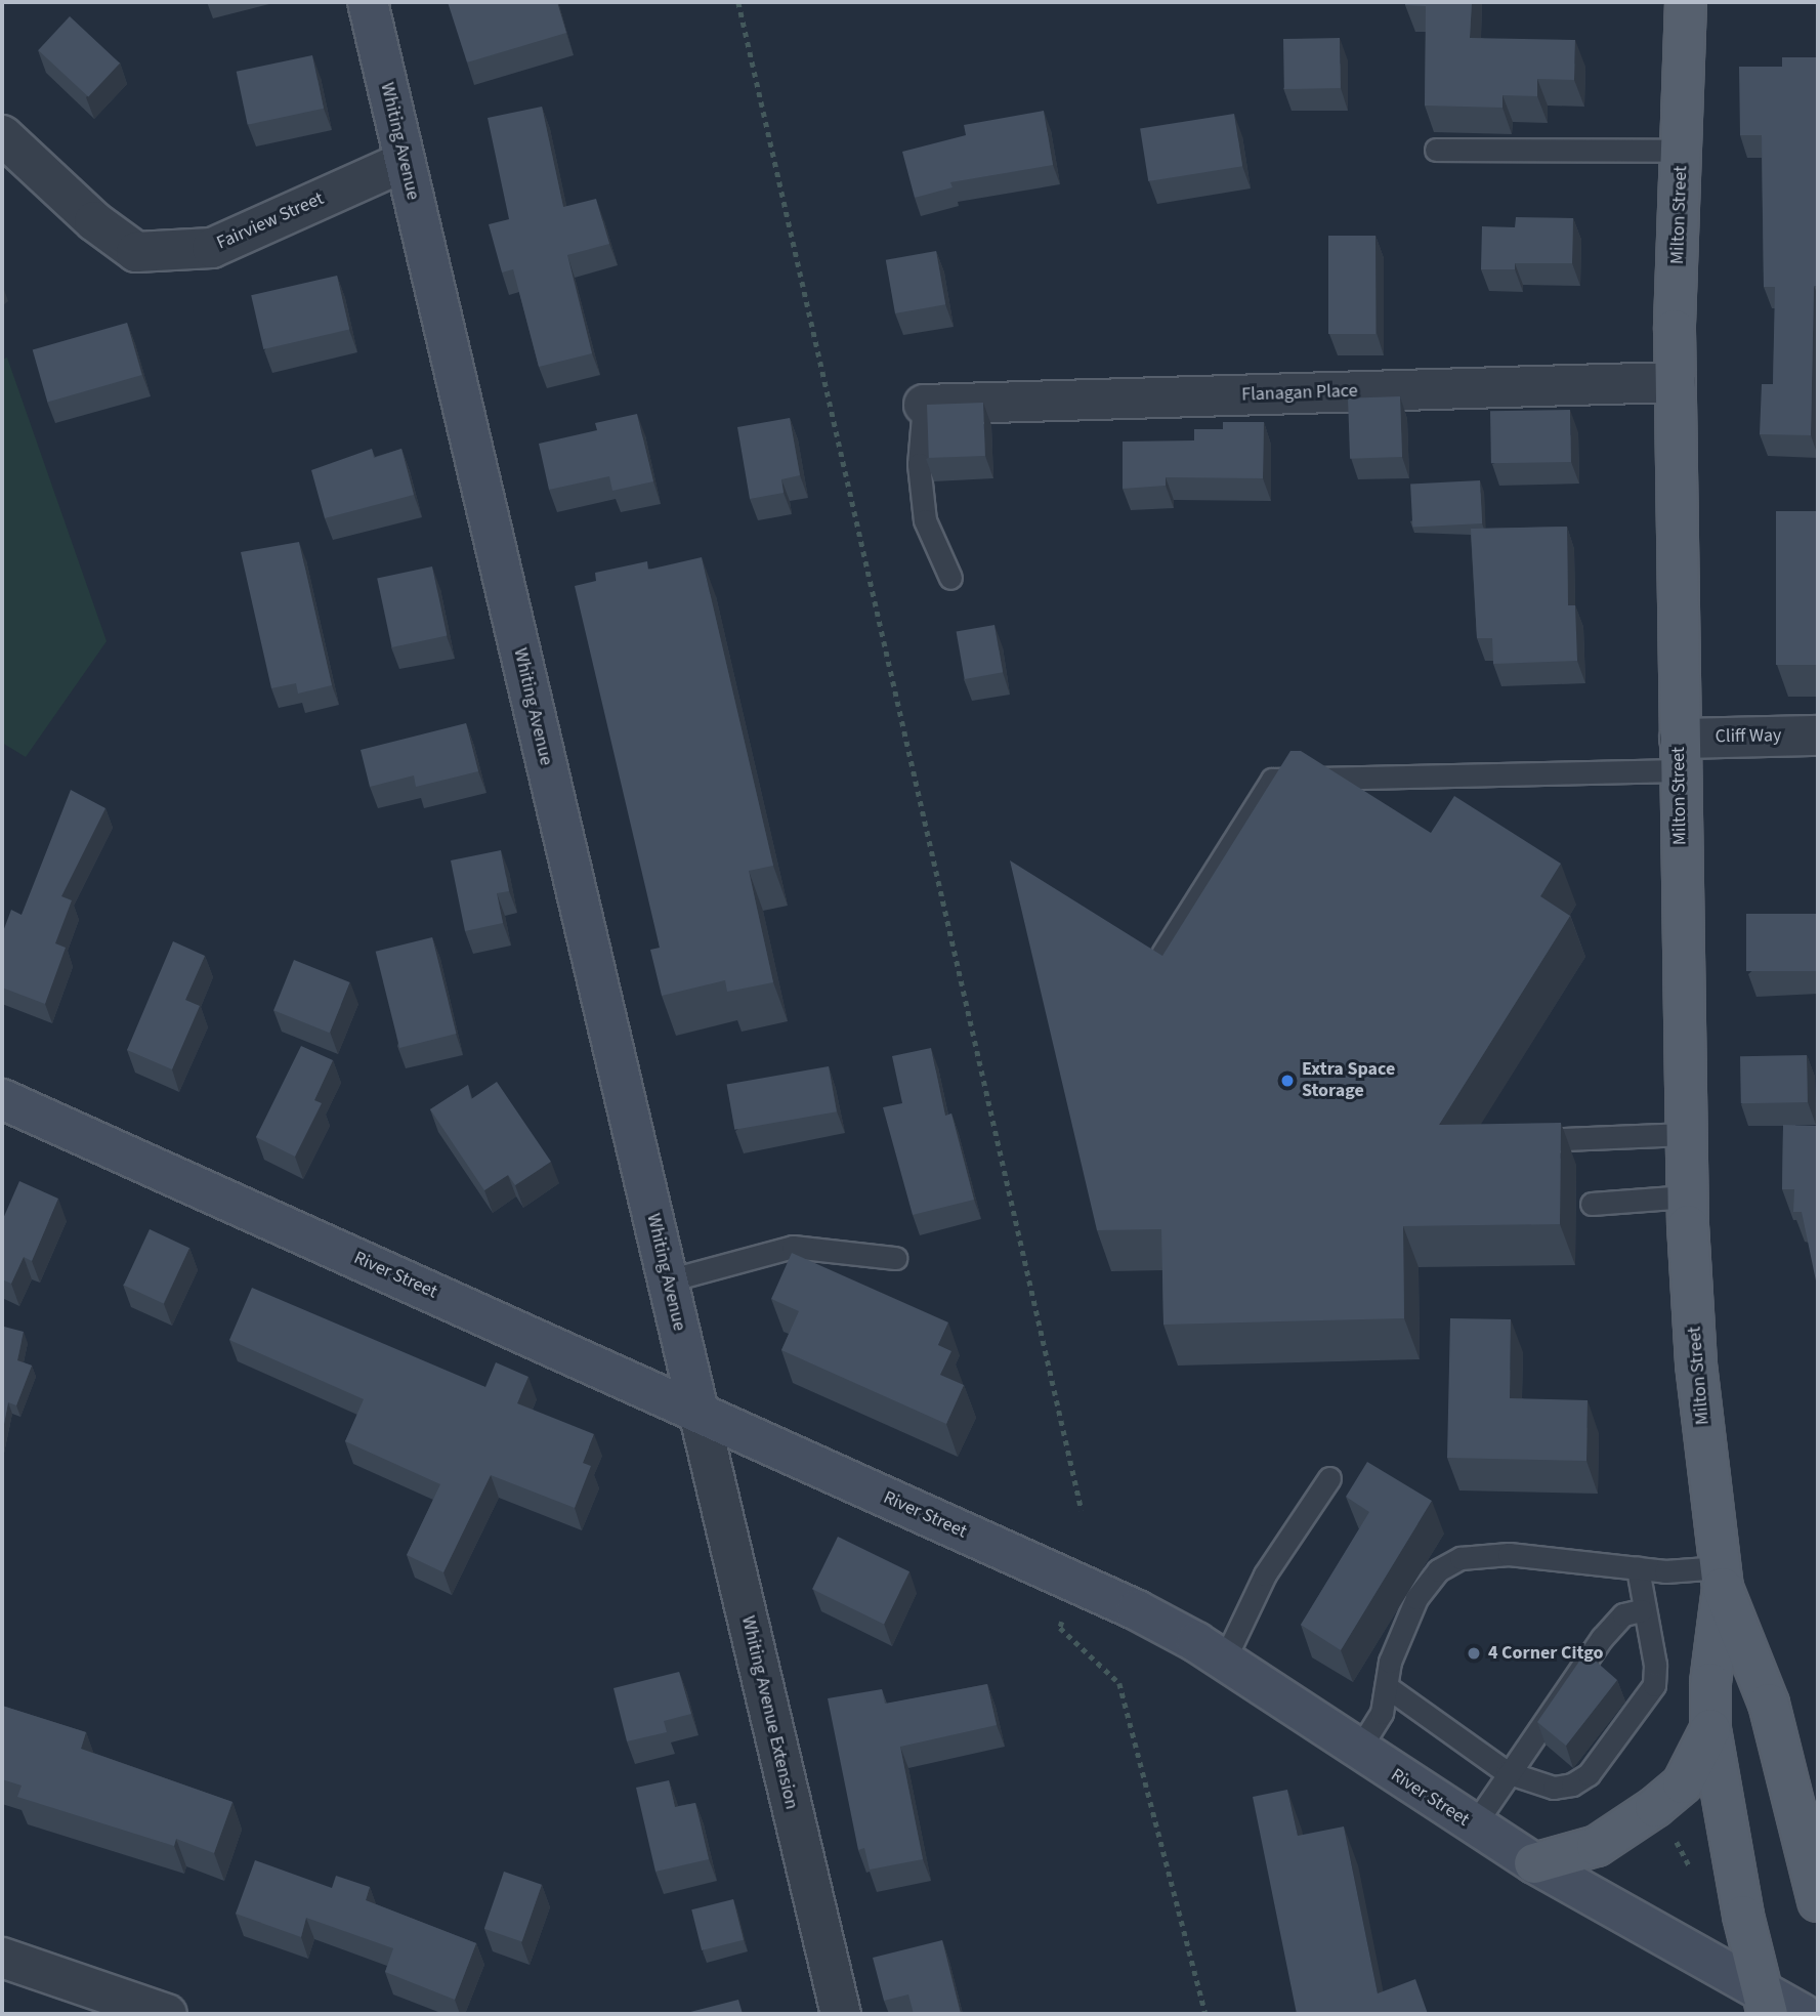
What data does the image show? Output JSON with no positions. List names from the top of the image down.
{
  "streets": {
    "main road": ["Milton Street"],
    "street": [
      "Whiting Avenue",
      "Fairview Street",
      "Flanagan Place",
      "Cliff Way",
      "River Street",
      "Whiting Avenue Extension"
    ]
  },
  "crossings": [
    ["Whiting Avenue", "Fairview Street"],
    ["Whiting Avenue", "River Street"],
    ["Whiting Avenue", "Whiting Avenue Extension"],
    ["Milton Street", "Flanagan Place"],
    ["Milton Street", "Cliff Way"],
    ["Milton Street", "River Street"],
    ["River Street", "Whiting Avenue Extension"]
  ],
  "places": ["Extra Space Storage", "4 Corner Citgo"]
}
